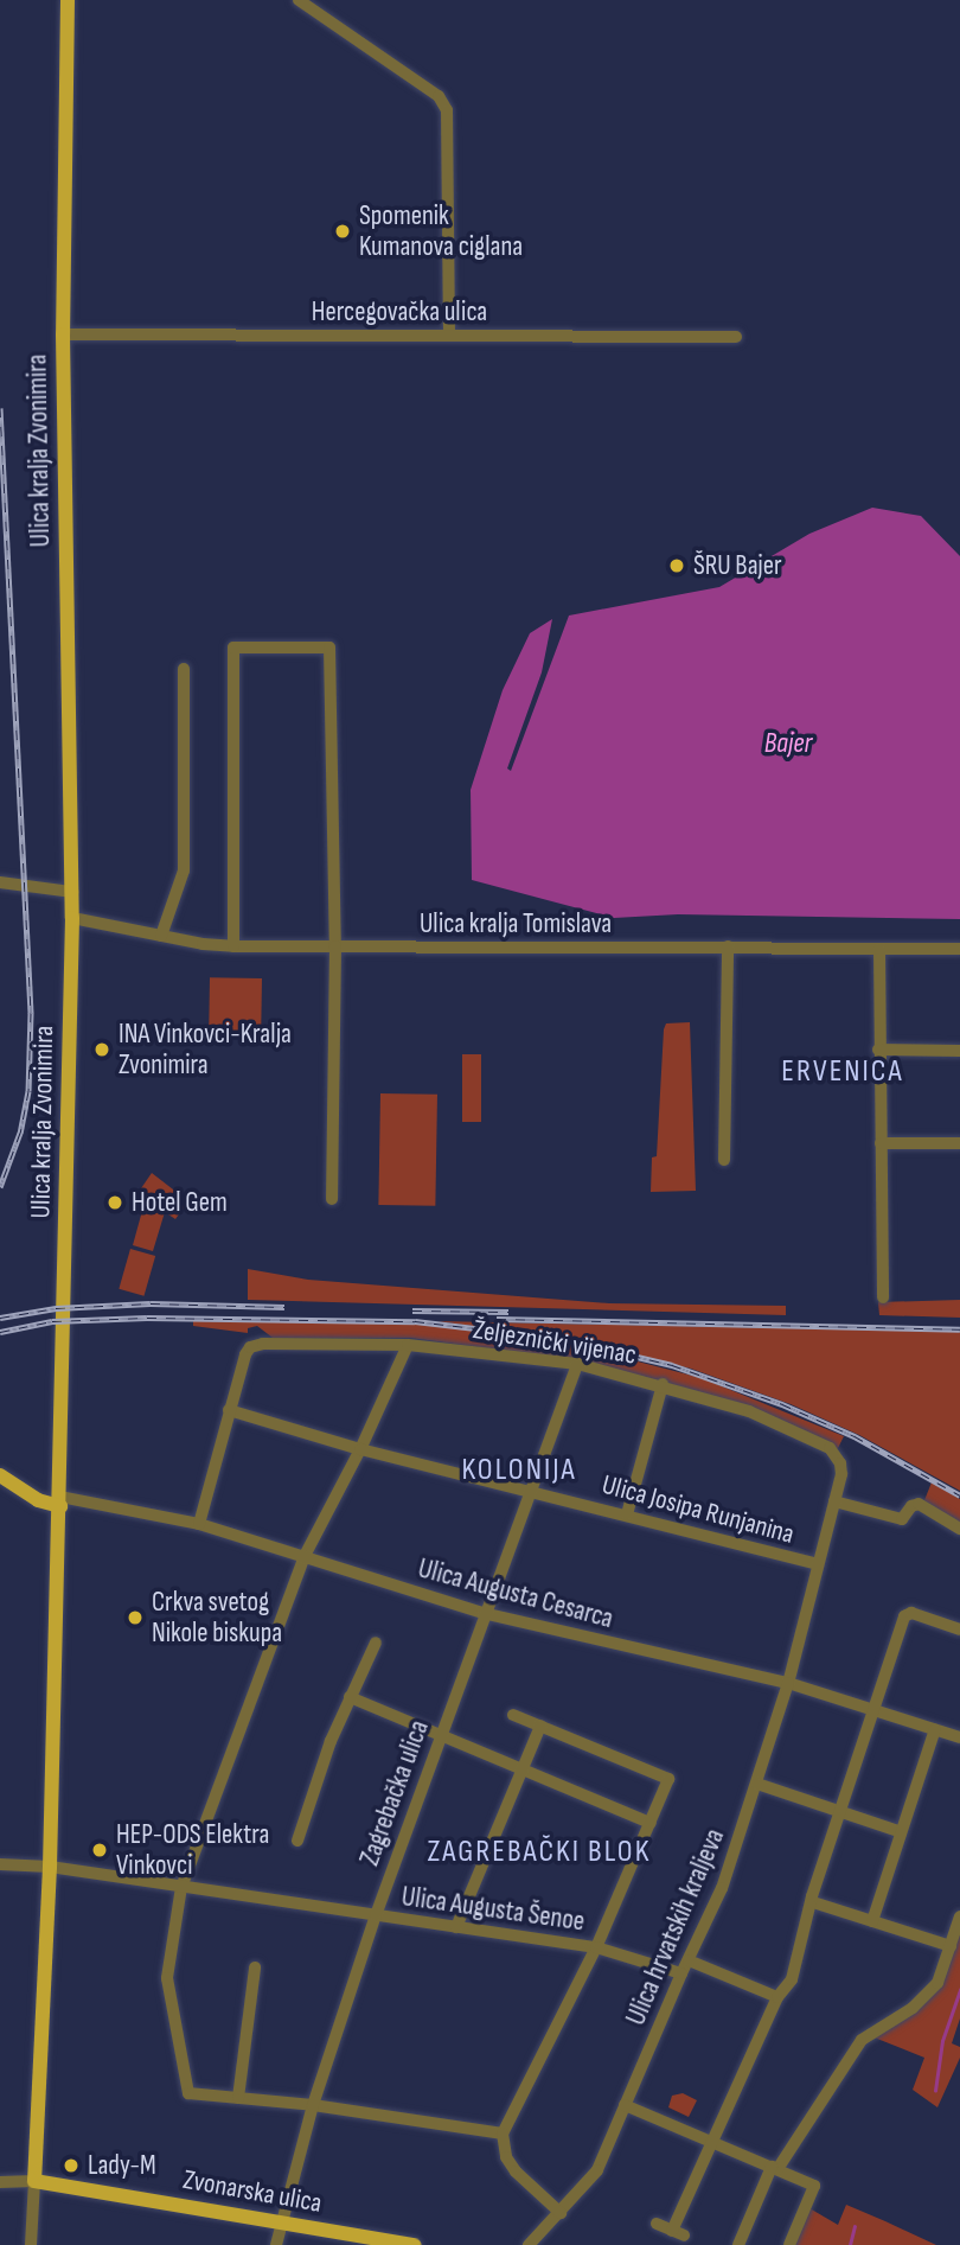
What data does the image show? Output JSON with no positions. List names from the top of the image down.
{
  "streets": {
    "main road": ["Ulica kralja Zvonimira", "Zvonarska ulica"],
    "street": [
      "Hercegovačka ulica",
      "Ulica kralja Tomislava",
      "Željeznički vijenac",
      "Ulica Josipa Runjanina",
      "Ulica Augusta Cesarca",
      "Zagrebačka ulica",
      "Ulica Augusta Šenoe",
      "Ulica hrvatskih kraljeva"
    ]
  },
  "crossings": [
    ["Hercegovačka ulica", "Ulica kralja Zvonimira"],
    ["Ulica kralja Zvonimira", "Ulica kralja Tomislava"],
    ["Ulica kralja Zvonimira", "Ulica Augusta Cesarca"],
    ["Ulica kralja Zvonimira", "Ulica Augusta Šenoe"],
    ["Ulica kralja Zvonimira", "Zvonarska ulica"],
    ["Željeznički vijenac", "Ulica Josipa Runjanina"],
    ["Željeznički vijenac", "Zagrebačka ulica"],
    ["Željeznički vijenac", "Ulica hrvatskih kraljeva"],
    ["Ulica Josipa Runjanina", "Zagrebačka ulica"],
    ["Ulica Josipa Runjanina", "Ulica hrvatskih kraljeva"],
    ["Ulica Augusta Cesarca", "Zagrebačka ulica"],
    ["Ulica Augusta Cesarca", "Ulica hrvatskih kraljeva"],
    ["Zagrebačka ulica", "Ulica Augusta Šenoe"],
    ["Zagrebačka ulica", "Zvonarska ulica"],
    ["Ulica Augusta Šenoe", "Ulica hrvatskih kraljeva"]
  ],
  "districts": ["ERVENICA", "KOLONIJA", "ZAGREBAČKI BLOK"],
  "water": ["Bajer"],
  "places": [
    "Spomenik Kumanova ciglana",
    "ŠRU Bajer",
    "INA Vinkovci-Kralja Zvonimira",
    "Hotel Gem",
    "Crkva svetog Nikole biskupa",
    "HEP-ODS Elektra Vinkovci",
    "Lady-M"
  ]
}
